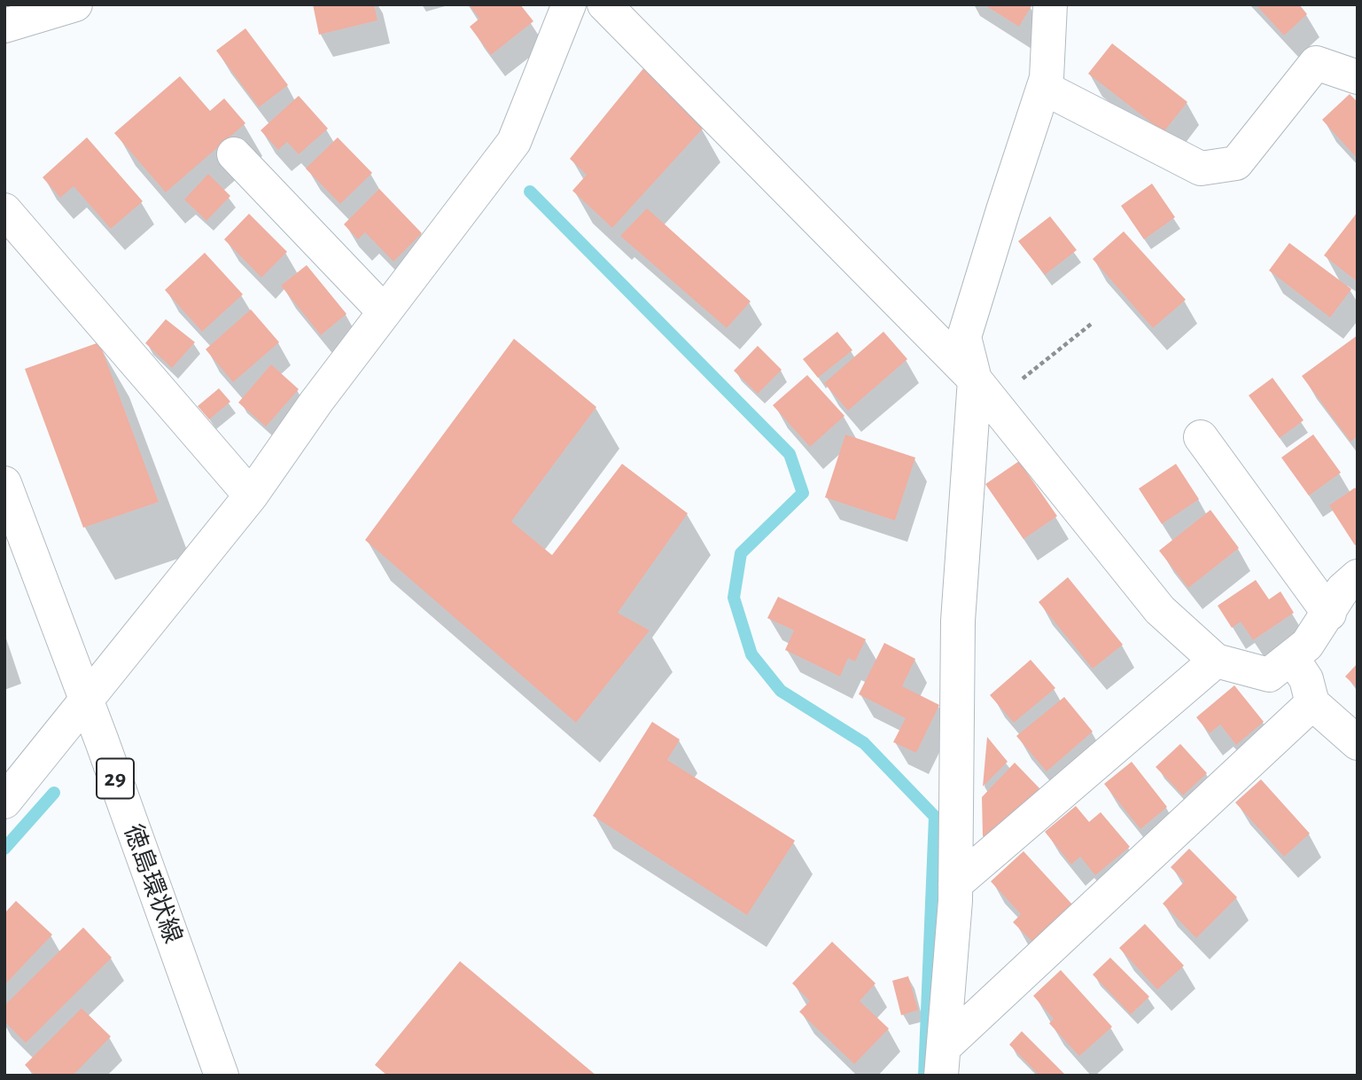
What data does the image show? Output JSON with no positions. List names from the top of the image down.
{
  "streets": {
    "street": ["29", "徳島環状線"]
  }
}
